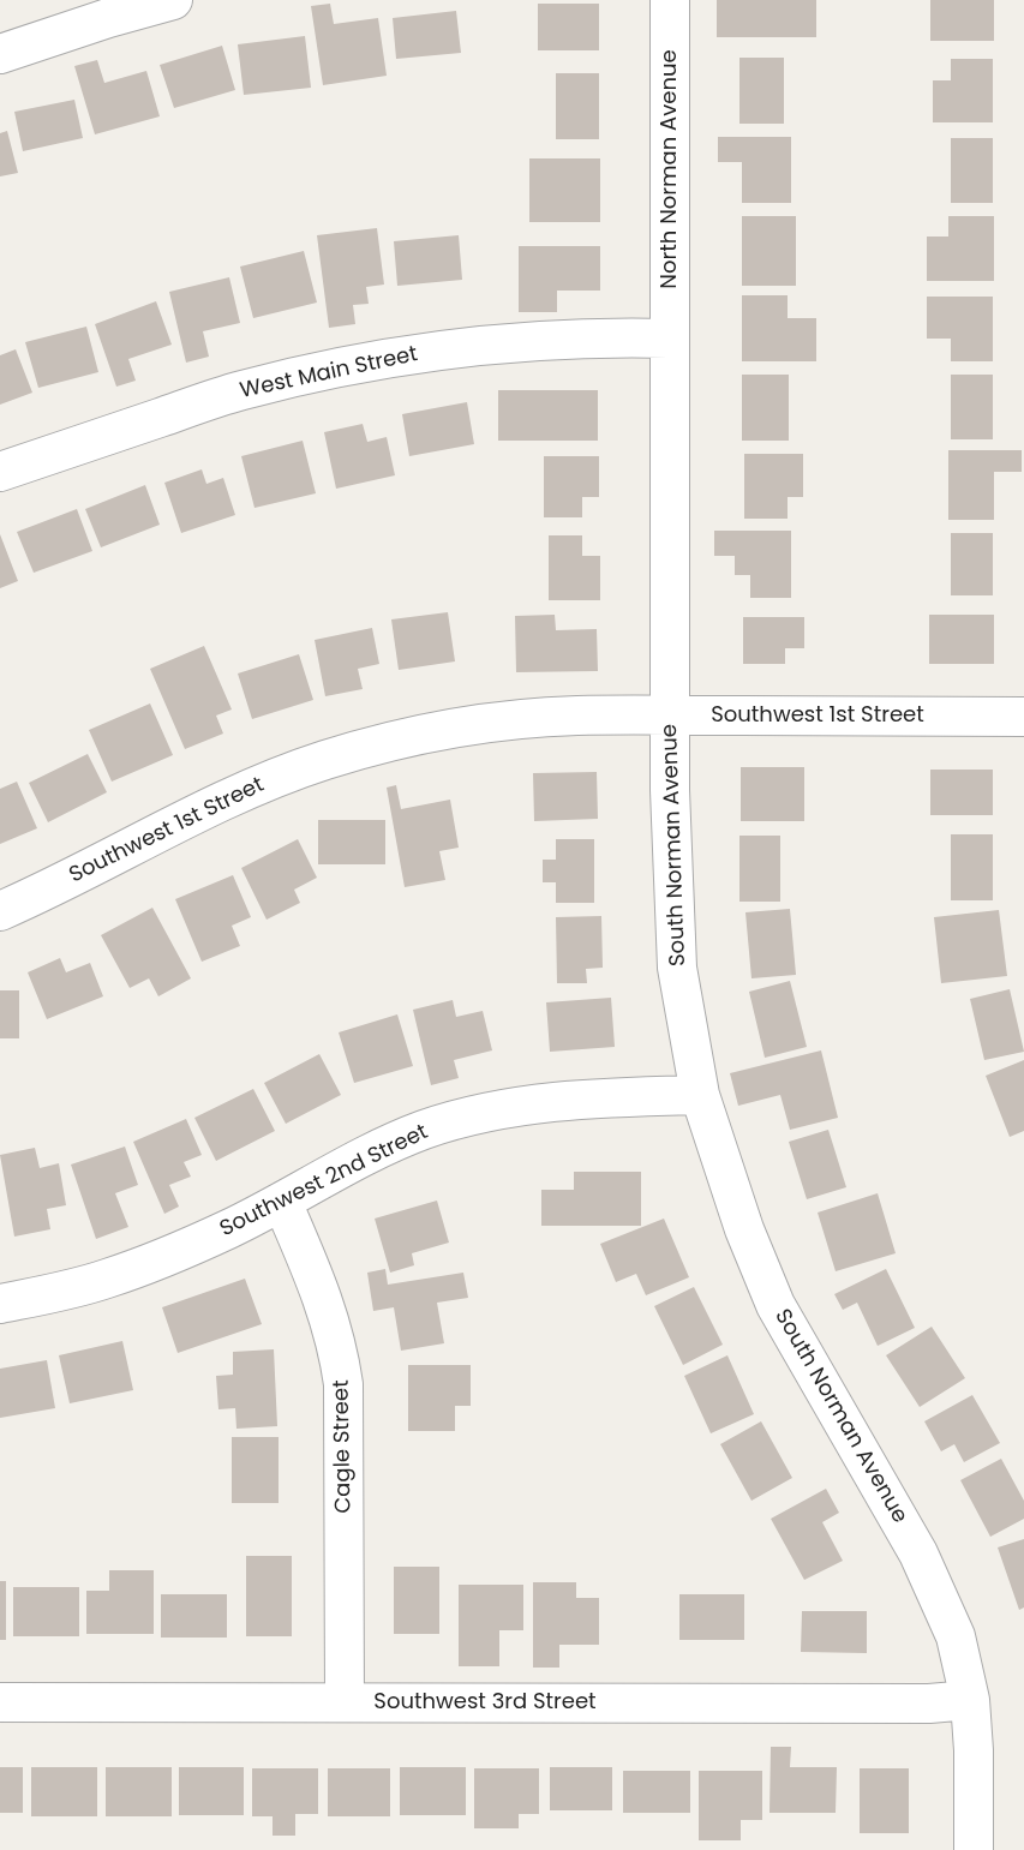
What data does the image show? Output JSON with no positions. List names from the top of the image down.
{
  "streets": {
    "street": [
      "North Norman Avenue",
      "West Main Street",
      "Southwest 1st Street",
      "South Norman Avenue",
      "Southwest 2nd Street",
      "Cagle Street",
      "Southwest 3rd Street"
    ]
  },
  "crossings": [
    ["North Norman Avenue", "West Main Street"],
    ["North Norman Avenue", "South Norman Avenue"],
    ["West Main Street", "South Norman Avenue"],
    ["Southwest 1st Street", "South Norman Avenue"],
    ["South Norman Avenue", "Southwest 2nd Street"],
    ["South Norman Avenue", "Southwest 3rd Street"],
    ["Southwest 2nd Street", "Cagle Street"],
    ["Cagle Street", "Southwest 3rd Street"]
  ]
}
